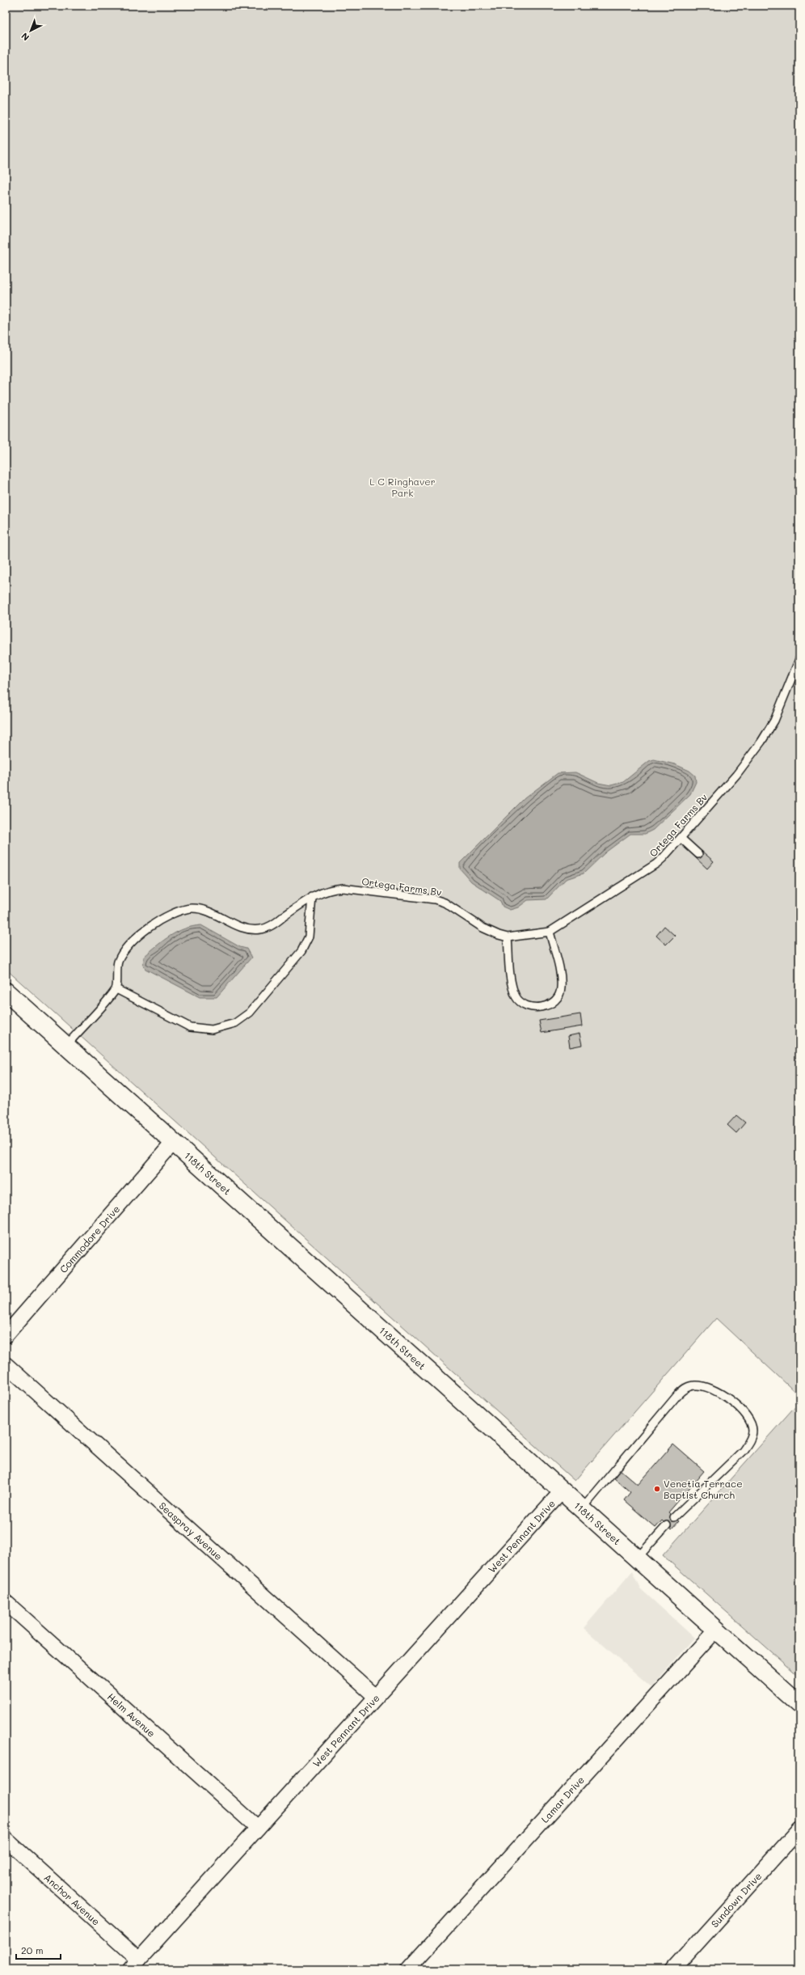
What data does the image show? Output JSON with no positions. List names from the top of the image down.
{
  "streets": {
    "street": [
      "118th Street",
      "Commodore Drive",
      "Seaspray Avenue",
      "West Pennant Drive",
      "Helm Avenue",
      "Lamar Drive",
      "Anchor Avenue",
      "Sundown Drive"
    ],
    "lane": ["Ortega Farms Bv"]
  },
  "crossings": [
    ["118th Street", "Commodore Drive"],
    ["118th Street", "West Pennant Drive"],
    ["118th Street", "Lamar Drive"],
    ["Seaspray Avenue", "West Pennant Drive"],
    ["West Pennant Drive", "Helm Avenue"],
    ["West Pennant Drive", "Anchor Avenue"]
  ],
  "parks": ["L C Ringhaver Park"],
  "places": ["Venetia Terrace Baptist Church"],
  "scale_bar": "20 m",
  "north": "bottom left"
}
